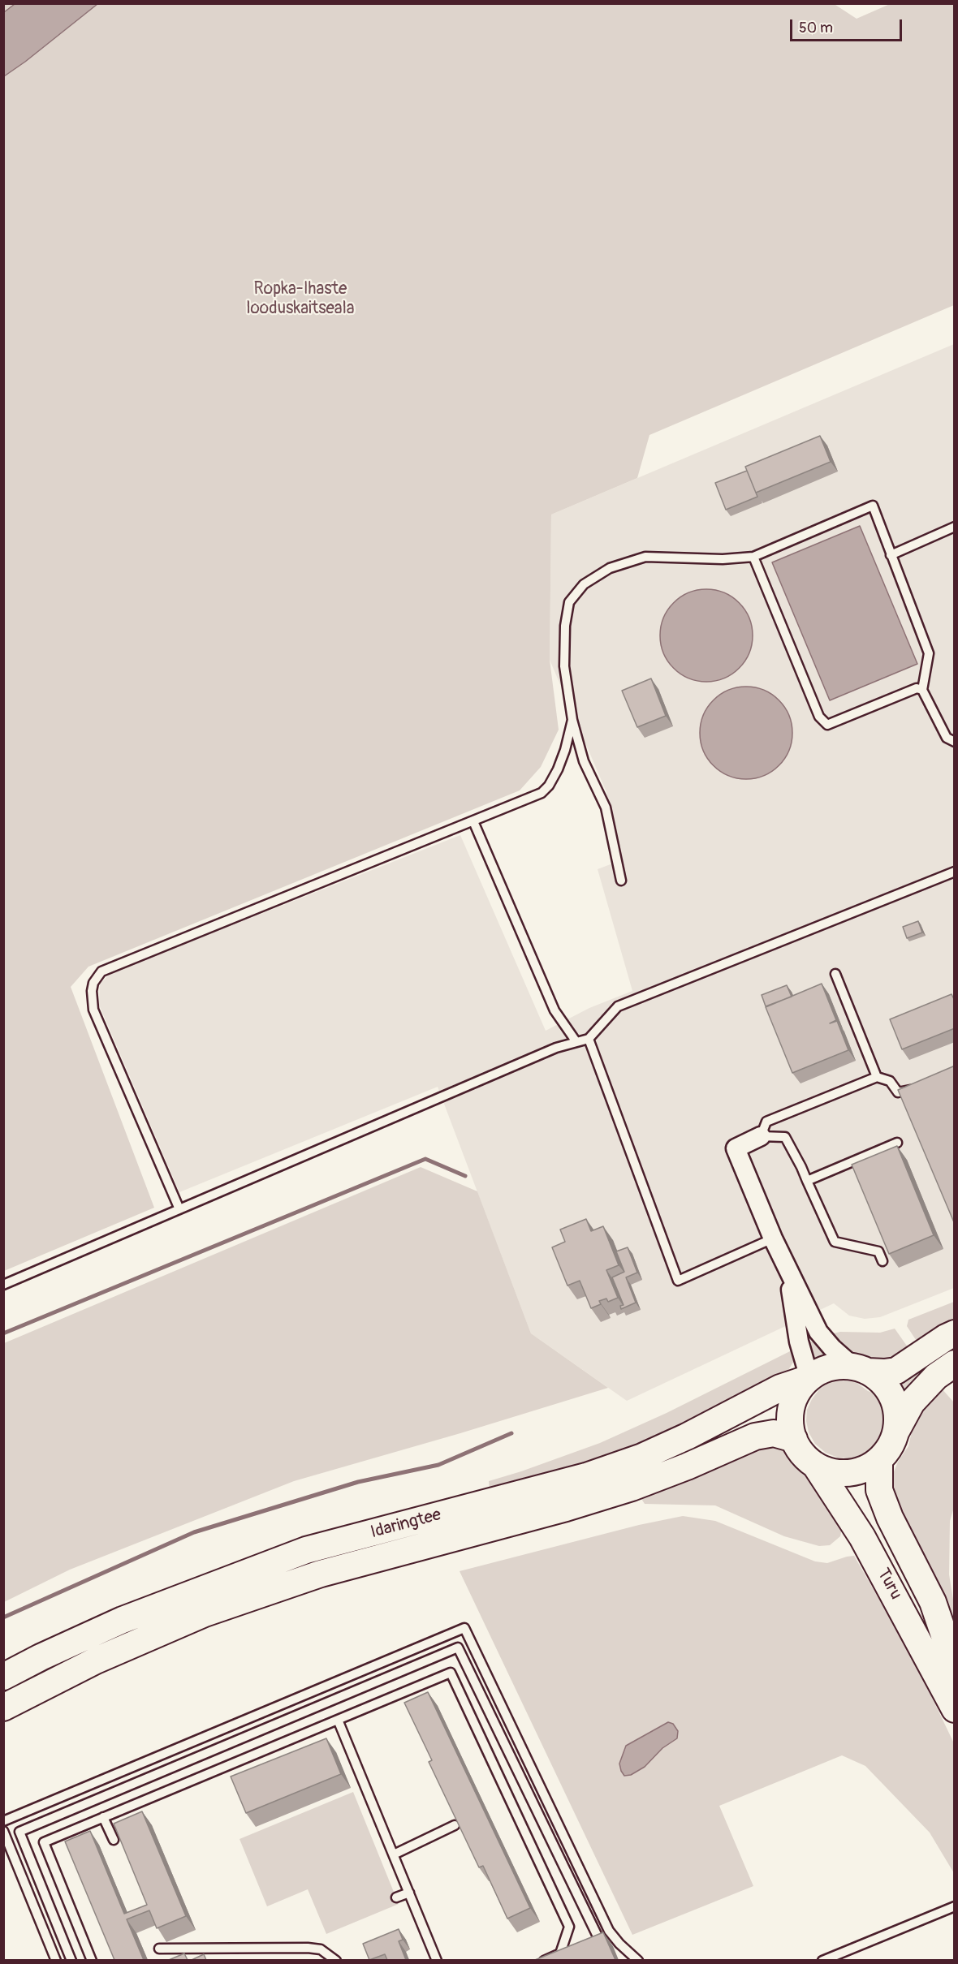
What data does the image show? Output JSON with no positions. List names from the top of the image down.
{
  "streets": {
    "main road": ["Idaringtee", "Turu"]
  },
  "crossings": [
    ["Idaringtee", "Turu"]
  ],
  "parks": ["Ropka-Ihaste looduskaitseala"],
  "scale_bar": "50 m"
}
